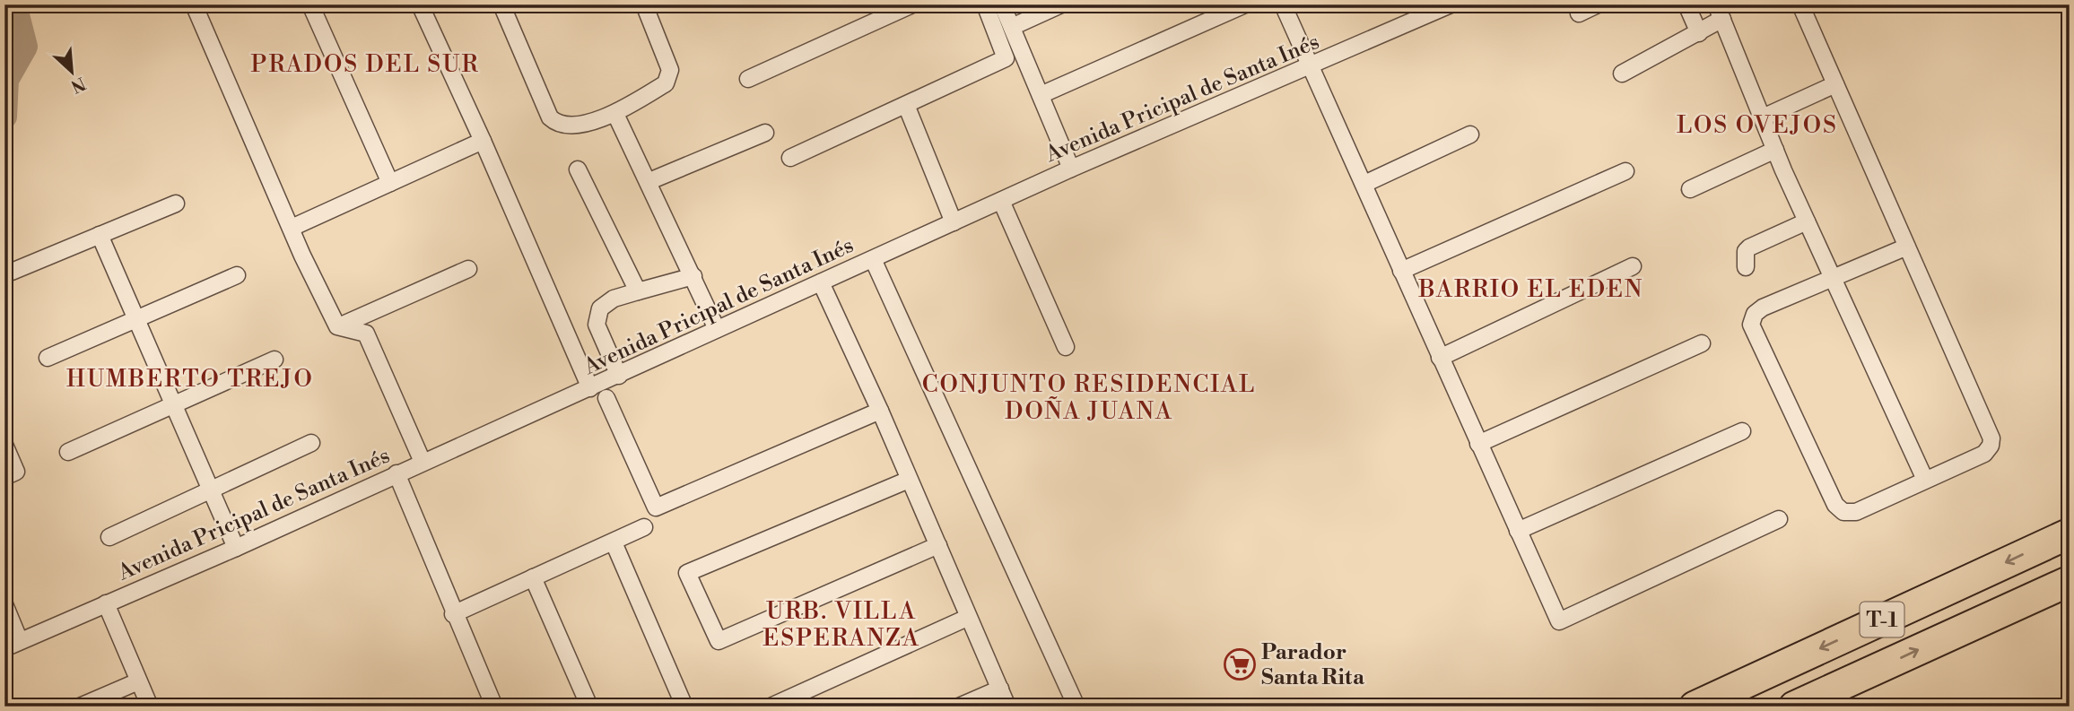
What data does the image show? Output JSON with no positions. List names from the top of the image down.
{
  "streets": {
    "highway": ["T-1"],
    "street": ["Avenida Pricipal de Santa Inés"]
  },
  "districts": [
    "PRADOS DEL SUR",
    "LOS OVEJOS",
    "BARRIO EL EDEN",
    "HUMBERTO TREJO",
    "CONJUNTO RESIDENCIAL DOÑA JUANA",
    "URB. VILLA ESPERANZA"
  ],
  "places": {
    "supermarket": ["Parador Santa Rita"]
  },
  "north": "bottom right"
}
